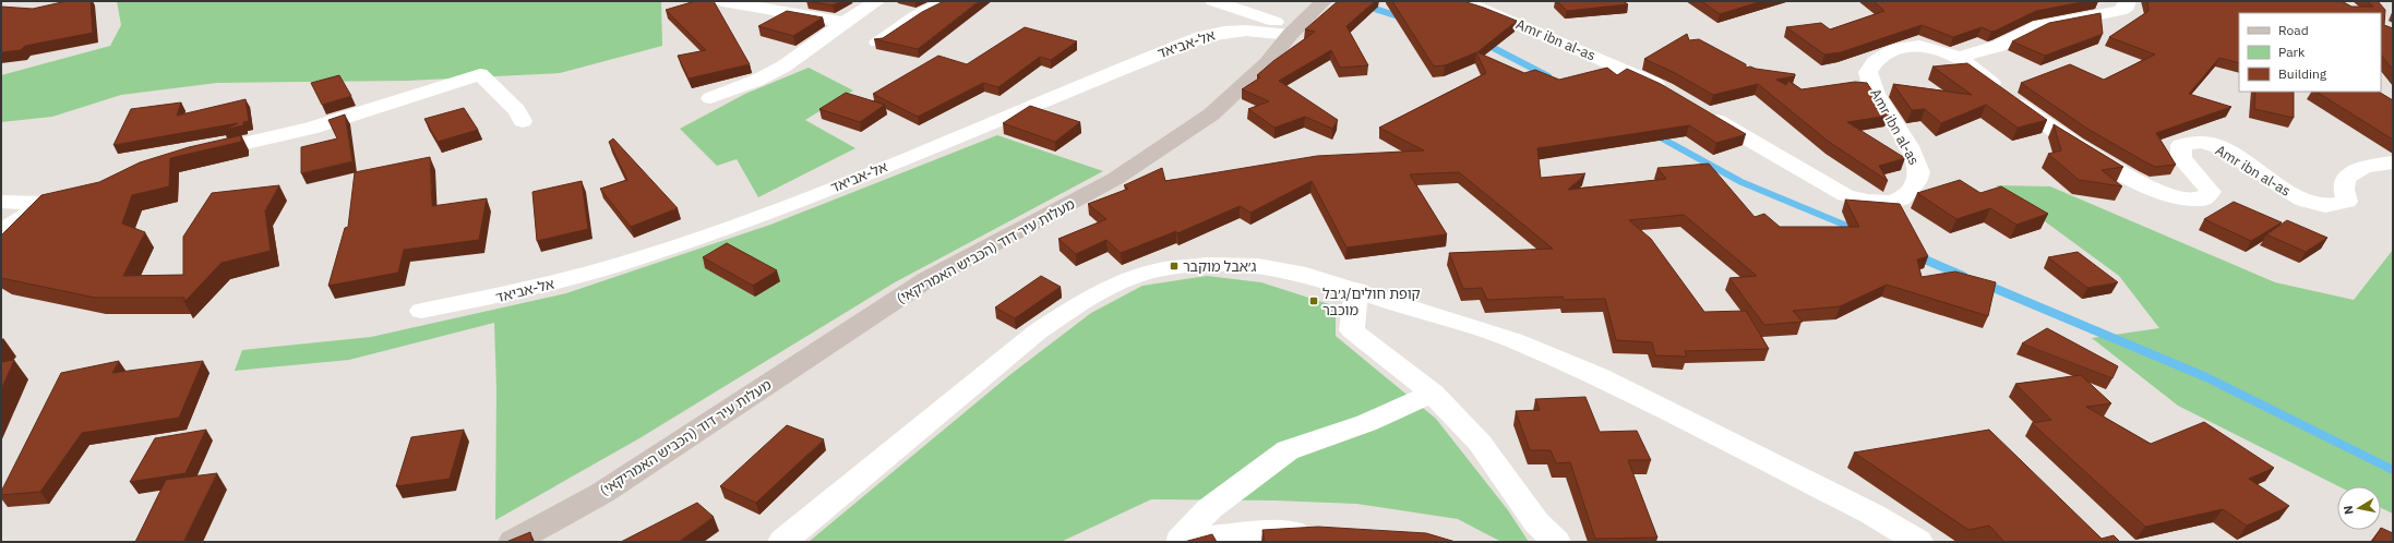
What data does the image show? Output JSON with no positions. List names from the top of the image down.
{
  "streets": {
    "main road": ["מעלות עיר דוד (הכביש האמריקאי)"],
    "street": ["Amr ibn al-as", "אל-אביאד"]
  },
  "crossings": [
    ["אל-אביאד", "מעלות עיר דוד (הכביש האמריקאי)"]
  ],
  "places": {
    "transit": ["ג׳אבל מוקבר", "קופת חולים/ג׳בל מוכבר"]
  },
  "legend": ["Road", "Park", "Building"],
  "north": "left"
}
